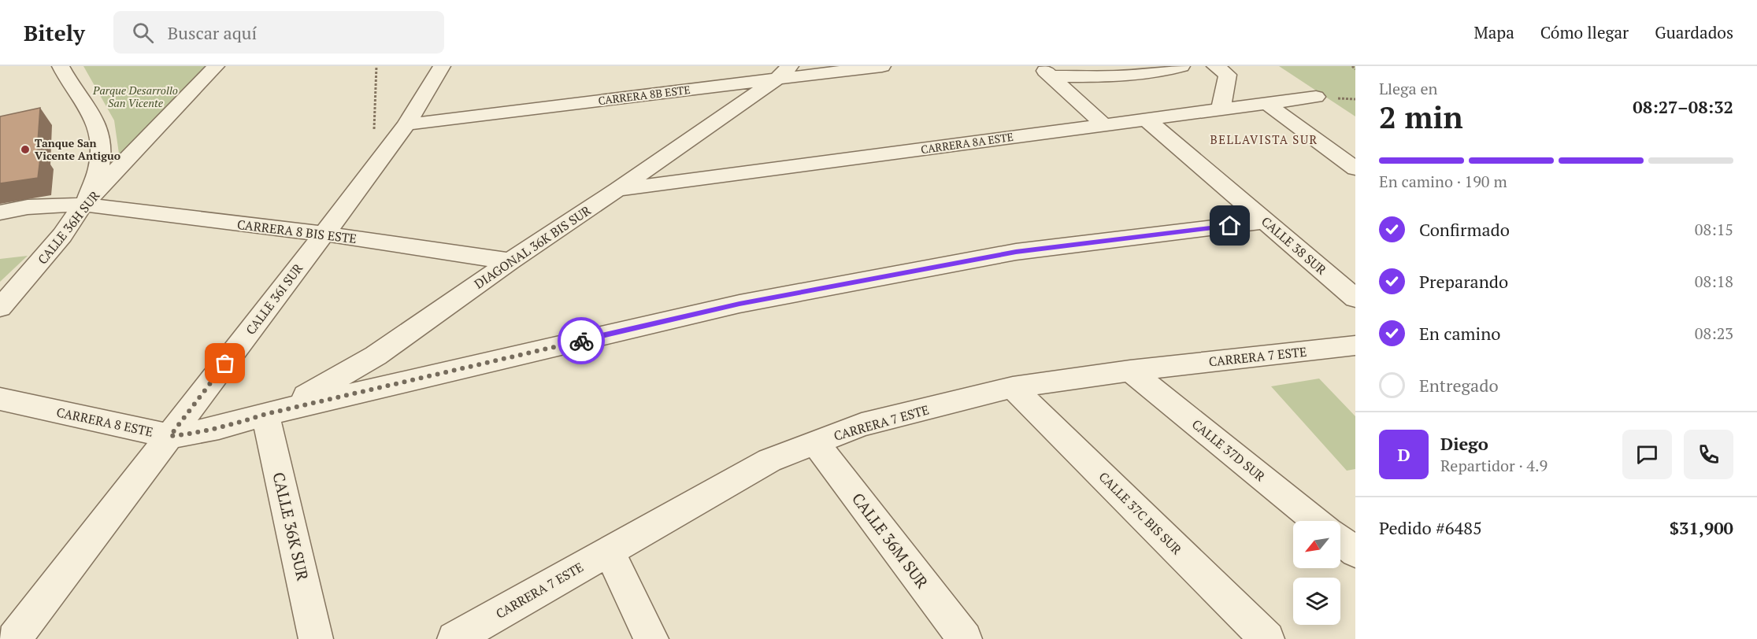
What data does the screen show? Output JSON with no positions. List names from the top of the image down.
{
  "streets": {
    "street": [
      "CARRERA 8B ESTE",
      "CARRERA 8A ESTE",
      "CALLE 36H SUR",
      "CARRERA 8 BIS ESTE",
      "CALLE 38 SUR",
      "DIAGONAL 36K BIS SUR",
      "CALLE 36I SUR",
      "CARRERA 7 ESTE",
      "CARRERA 8 ESTE",
      "CALLE 37D SUR",
      "CALLE 37C BIS SUR",
      "CALLE 36K SUR",
      "CALLE 36M SUR"
    ]
  },
  "crossings": [
    ["CARRERA 8B ESTE", "DIAGONAL 36K BIS SUR"],
    ["CARRERA 8B ESTE", "CALLE 36I SUR"],
    ["CARRERA 8A ESTE", "CALLE 38 SUR"],
    ["CARRERA 8A ESTE", "DIAGONAL 36K BIS SUR"],
    ["CALLE 36H SUR", "CARRERA 8 BIS ESTE"],
    ["CARRERA 8 BIS ESTE", "DIAGONAL 36K BIS SUR"],
    ["CARRERA 8 BIS ESTE", "CALLE 36I SUR"],
    ["CALLE 38 SUR", "CARRERA 8 ESTE"],
    ["DIAGONAL 36K BIS SUR", "CARRERA 8 ESTE"],
    ["DIAGONAL 36K BIS SUR", "CALLE 36K SUR"],
    ["CALLE 36I SUR", "CARRERA 8 ESTE"],
    ["CARRERA 7 ESTE", "CALLE 37D SUR"],
    ["CARRERA 7 ESTE", "CALLE 37C BIS SUR"],
    ["CARRERA 7 ESTE", "CALLE 36M SUR"],
    ["CARRERA 8 ESTE", "CALLE 36K SUR"]
  ],
  "districts": ["BELLAVISTA SUR"],
  "parks": ["Parque Desarrollo San Vicente"],
  "places": ["Tanque San Vicente Antiguo"],
  "north": "bottom left",
  "page": {
    "header": "Bitely",
    "search": "Buscar aquí",
    "nav": ["Mapa", "Cómo llegar", "Guardados"],
    "heading": ["2 min", "Llega en", "08:27–08:32"],
    "panel": [
      "Diego",
      "Repartidor · 4.9",
      "Pedido #6485",
      "$31,900"
    ],
    "bar": "En camino · 190 m",
    "list": [
      ["Confirmado", "08:15"],
      ["Preparando", "08:18"],
      ["En camino", "08:23"],
      "Entregado"
    ],
    "round": "D"
  }
}
